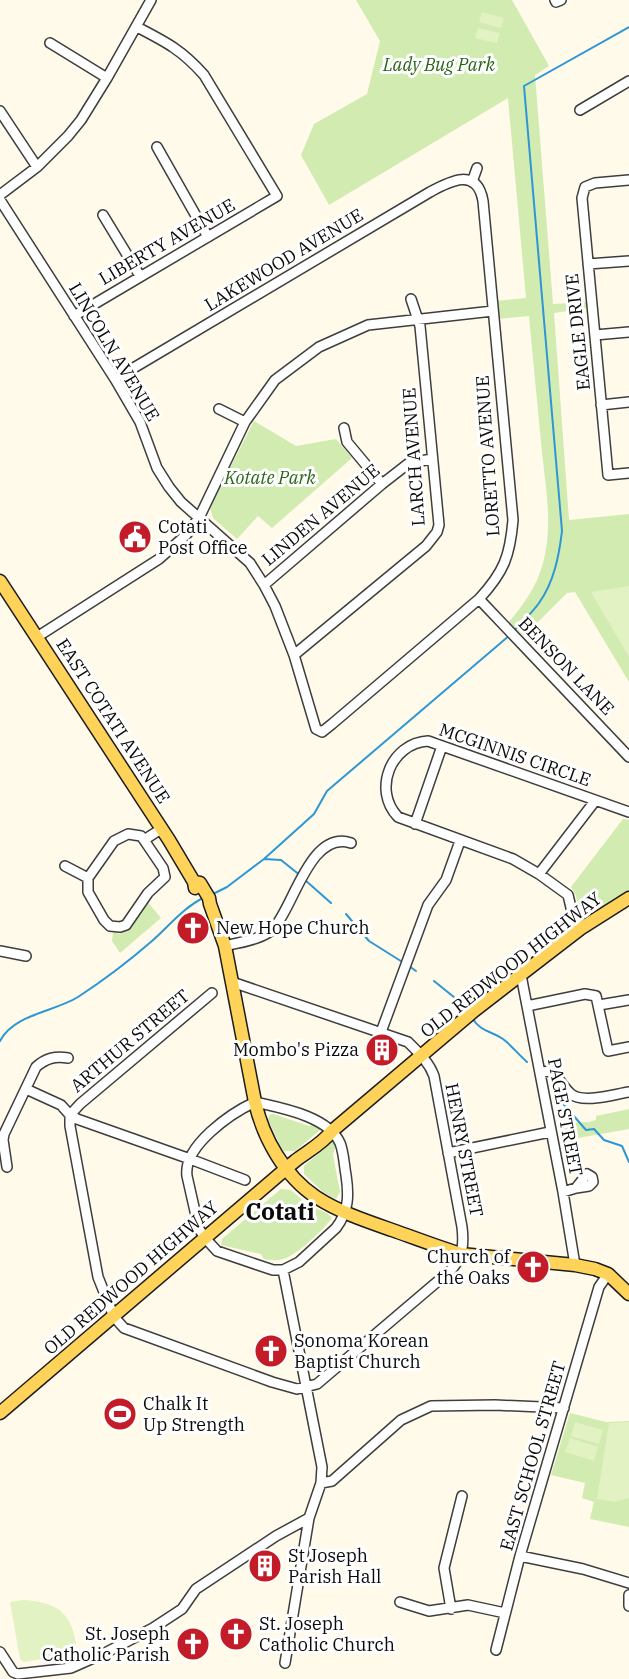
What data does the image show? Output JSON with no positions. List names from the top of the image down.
{
  "streets": {
    "main road": ["EAST COTATI AVENUE", "OLD REDWOOD HIGHWAY"],
    "street": [
      "LIBERTY AVENUE",
      "LAKEWOOD AVENUE",
      "EAGLE DRIVE",
      "LINCOLN AVENUE",
      "LORETTO AVENUE",
      "LARCH AVENUE",
      "LINDEN AVENUE",
      "BENSON LANE",
      "MCGINNIS CIRCLE",
      "ARTHUR STREET",
      "PAGE STREET",
      "HENRY STREET",
      "EAST SCHOOL STREET"
    ]
  },
  "crossings": [
    ["LIBERTY AVENUE", "LINCOLN AVENUE"],
    ["LAKEWOOD AVENUE", "LINCOLN AVENUE"],
    ["LINCOLN AVENUE", "LORETTO AVENUE"],
    ["LINCOLN AVENUE", "LARCH AVENUE"],
    ["LINCOLN AVENUE", "LINDEN AVENUE"],
    ["LORETTO AVENUE", "BENSON LANE"],
    ["LARCH AVENUE", "LINDEN AVENUE"],
    ["EAST COTATI AVENUE", "OLD REDWOOD HIGHWAY"],
    ["EAST COTATI AVENUE", "PAGE STREET"],
    ["EAST COTATI AVENUE", "HENRY STREET"],
    ["EAST COTATI AVENUE", "EAST SCHOOL STREET"],
    ["MCGINNIS CIRCLE", "OLD REDWOOD HIGHWAY"],
    ["OLD REDWOOD HIGHWAY", "PAGE STREET"],
    ["OLD REDWOOD HIGHWAY", "HENRY STREET"]
  ],
  "districts": ["Cotati"],
  "parks": ["Lady Bug Park", "Kotate Park"],
  "places": {
    "public building": ["Cotati Post Office"],
    "church": [
      "New Hope Church",
      "Church of the Oaks",
      "Sonoma Korean Baptist Church",
      "St. Joseph Catholic Church",
      "St. Joseph Catholic Parish"
    ],
    "building": ["Mombo's Pizza", "St Joseph Parish Hall"],
    "sports": ["Chalk It Up Strength"]
  }
}
